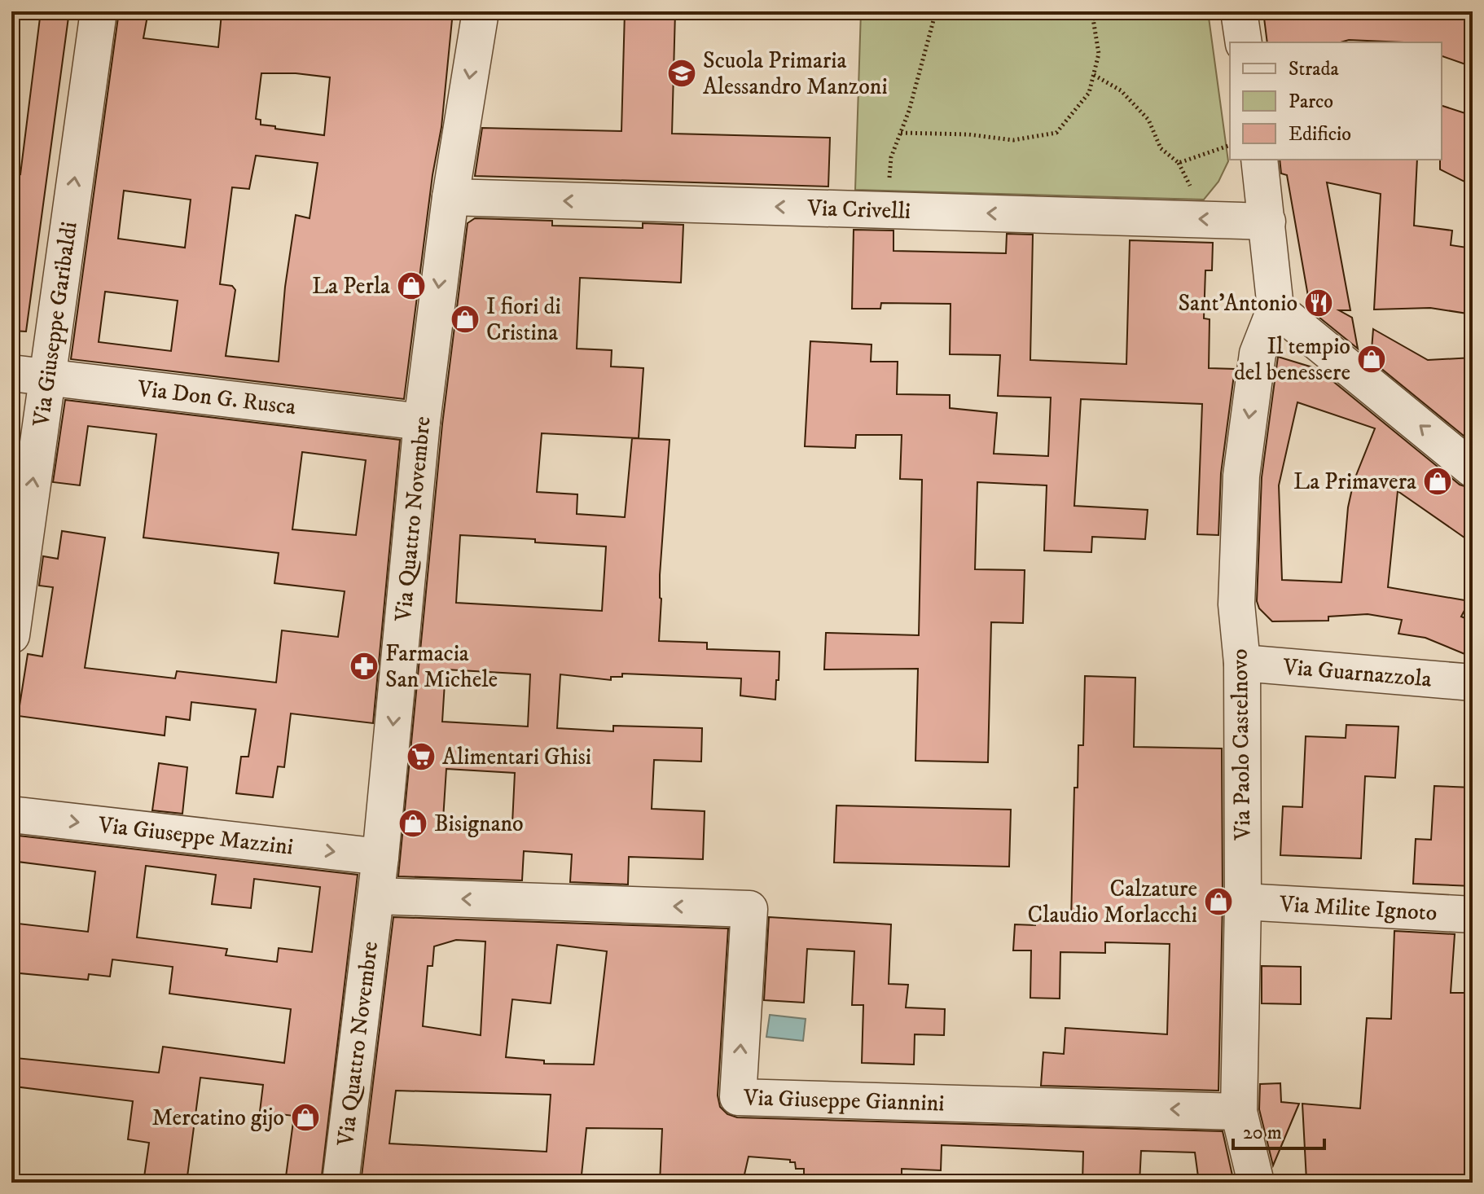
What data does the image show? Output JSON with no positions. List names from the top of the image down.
{
  "streets": {
    "street": [
      "Via Crivelli",
      "Via Giuseppe Garibaldi",
      "Via Don G. Rusca",
      "Via Quattro Novembre",
      "Via Guarnazzola",
      "Via Paolo Castelnovo",
      "Via Giuseppe Mazzini",
      "Via Milite Ignoto",
      "Via Giuseppe Giannini"
    ]
  },
  "crossings": [
    ["Via Crivelli", "Via Quattro Novembre"],
    ["Via Giuseppe Garibaldi", "Via Don G. Rusca"],
    ["Via Don G. Rusca", "Via Quattro Novembre"],
    ["Via Quattro Novembre", "Via Giuseppe Mazzini"],
    ["Via Quattro Novembre", "Via Giuseppe Giannini"],
    ["Via Guarnazzola", "Via Paolo Castelnovo"],
    ["Via Paolo Castelnovo", "Via Milite Ignoto"],
    ["Via Paolo Castelnovo", "Via Giuseppe Giannini"]
  ],
  "one_way": [
    "Via Crivelli",
    "Via Giuseppe Garibaldi",
    "Via Quattro Novembre",
    "Via Paolo Castelnovo",
    "Via Giuseppe Mazzini",
    "Via Giuseppe Giannini"
  ],
  "places": {
    "school or university": ["Scuola Primaria Alessandro Manzoni"],
    "shop": [
      "La Perla",
      "I fiori di Cristina",
      "Il tempio del benessere",
      "La Primavera",
      "Bisignano",
      "Calzature Claudio Morlacchi",
      "Mercatino gijo"
    ],
    "restaurant": ["Sant'Antonio"],
    "pharmacy": ["Farmacia San Michele"],
    "supermarket": ["Alimentari Ghisi"]
  },
  "legend": ["Strada", "Parco", "Edificio"],
  "scale_bar": "20 m"
}
